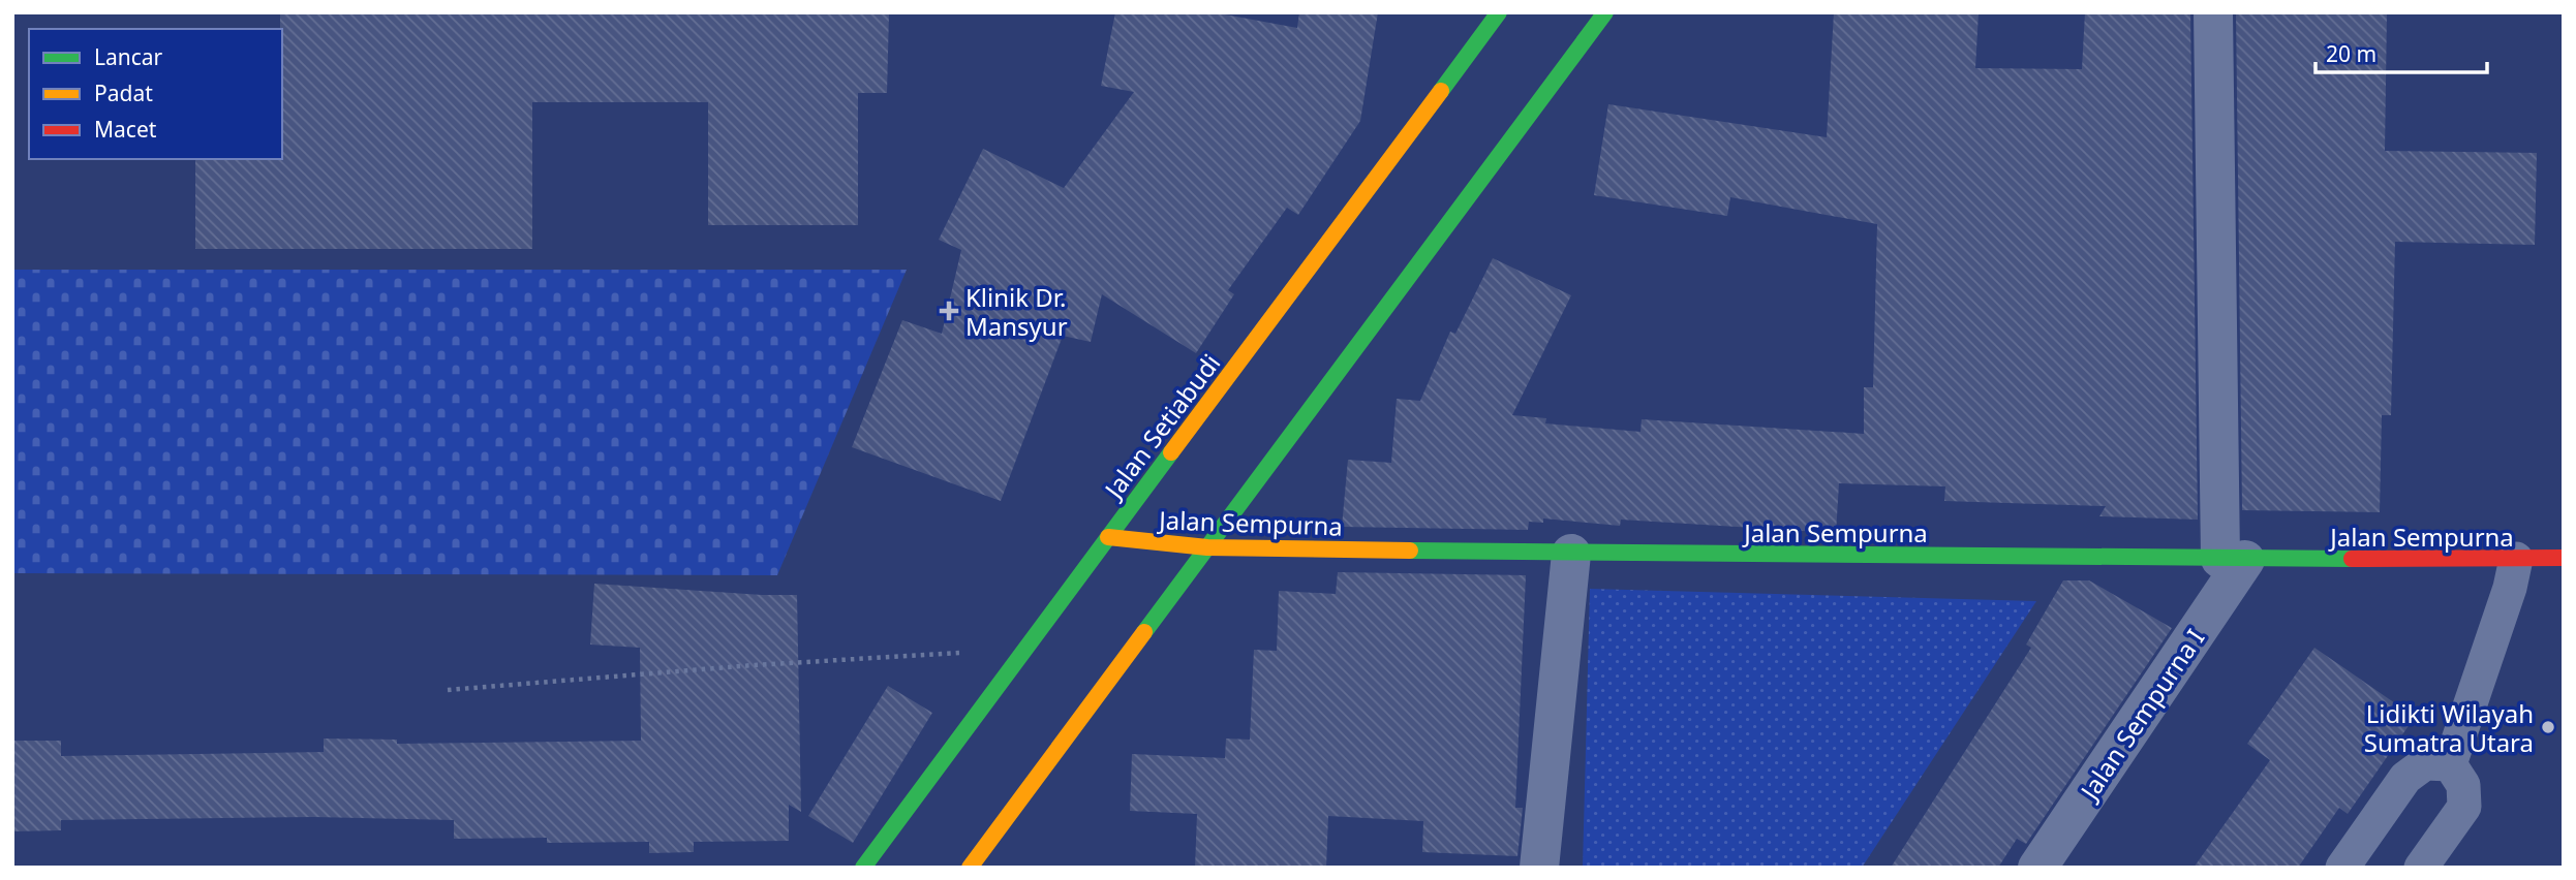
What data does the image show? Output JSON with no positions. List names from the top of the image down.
{
  "streets": {
    "main road": ["Jalan Setiabudi", "Jalan Sempurna"],
    "street": ["Jalan Sempurna I"]
  },
  "crossings": [
    ["Jalan Setiabudi", "Jalan Sempurna"],
    ["Jalan Sempurna", "Jalan Sempurna I"]
  ],
  "places": {
    "health": ["Klinik Dr. Mansyur"],
    "other": ["Lidikti Wilayah Sumatra Utara"]
  },
  "legend": ["Lancar", "Padat", "Macet"],
  "scale_bar": "20 m"
}
